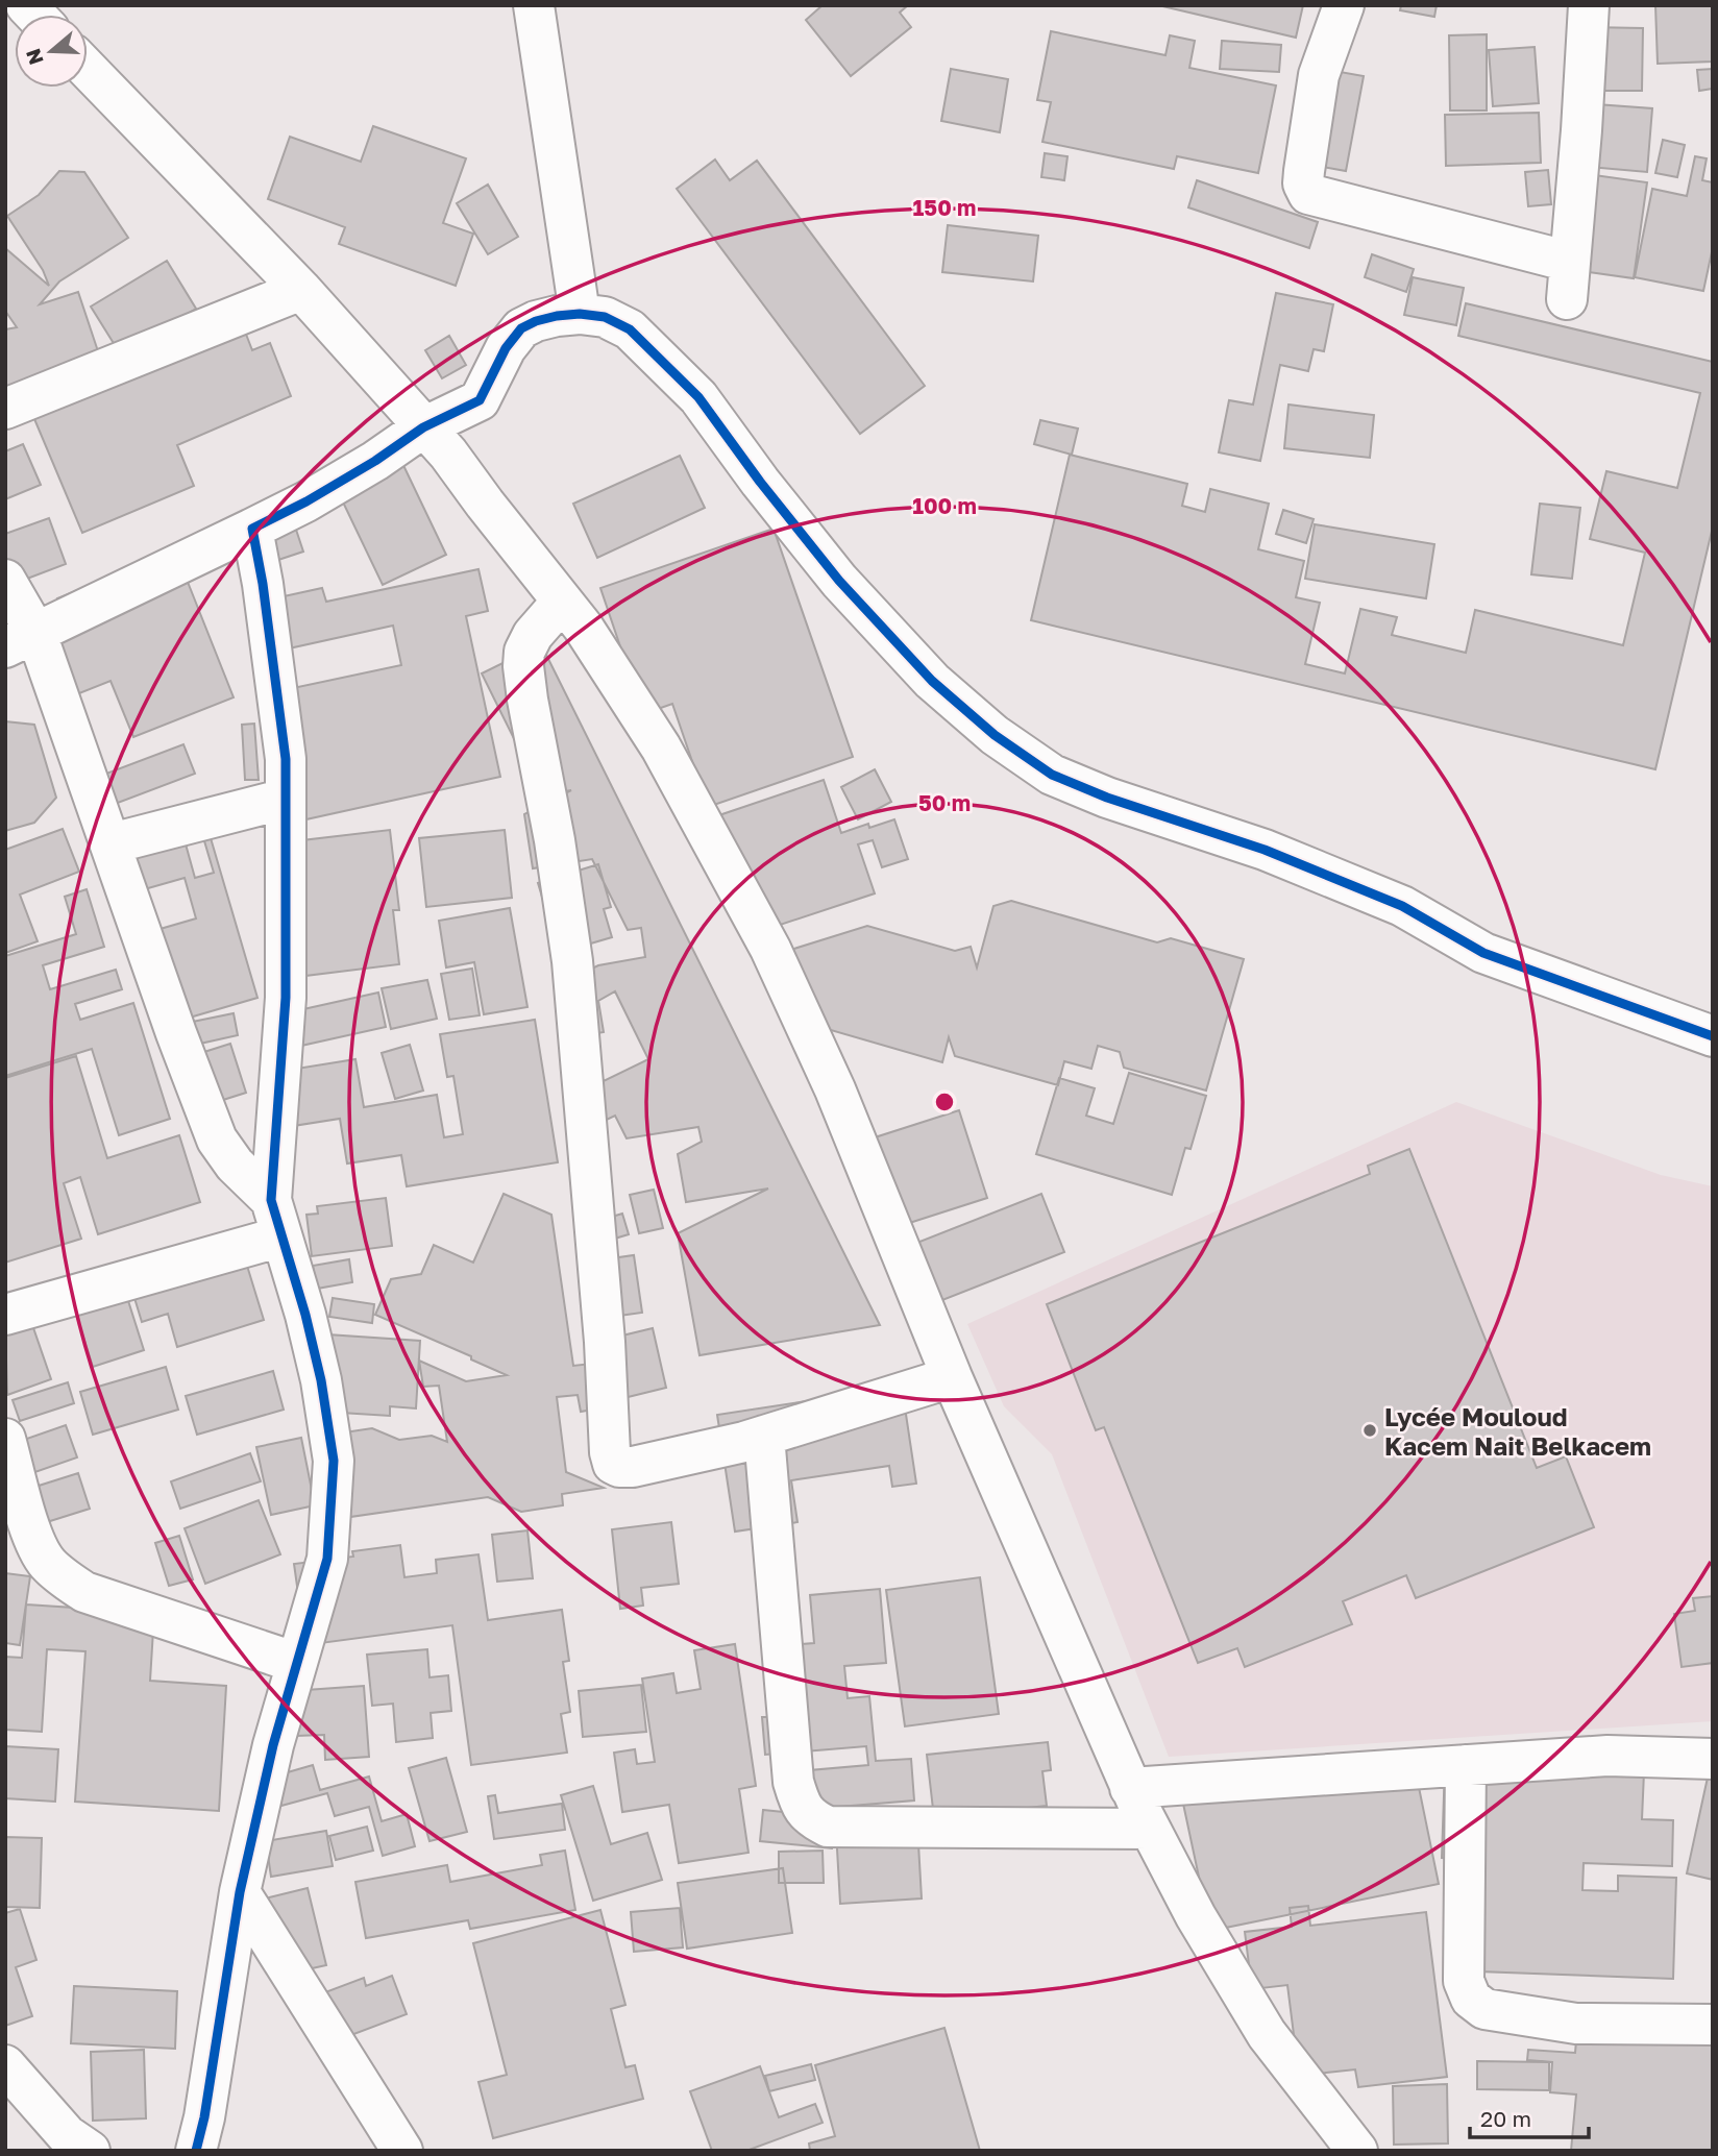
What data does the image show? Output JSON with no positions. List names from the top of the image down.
{
  "places": ["Lycée Mouloud Kacem Nait Belkacem"],
  "scale_bar": "20 m",
  "north": "left",
  "rings": ["150 m", "100 m", "50 m"]
}
